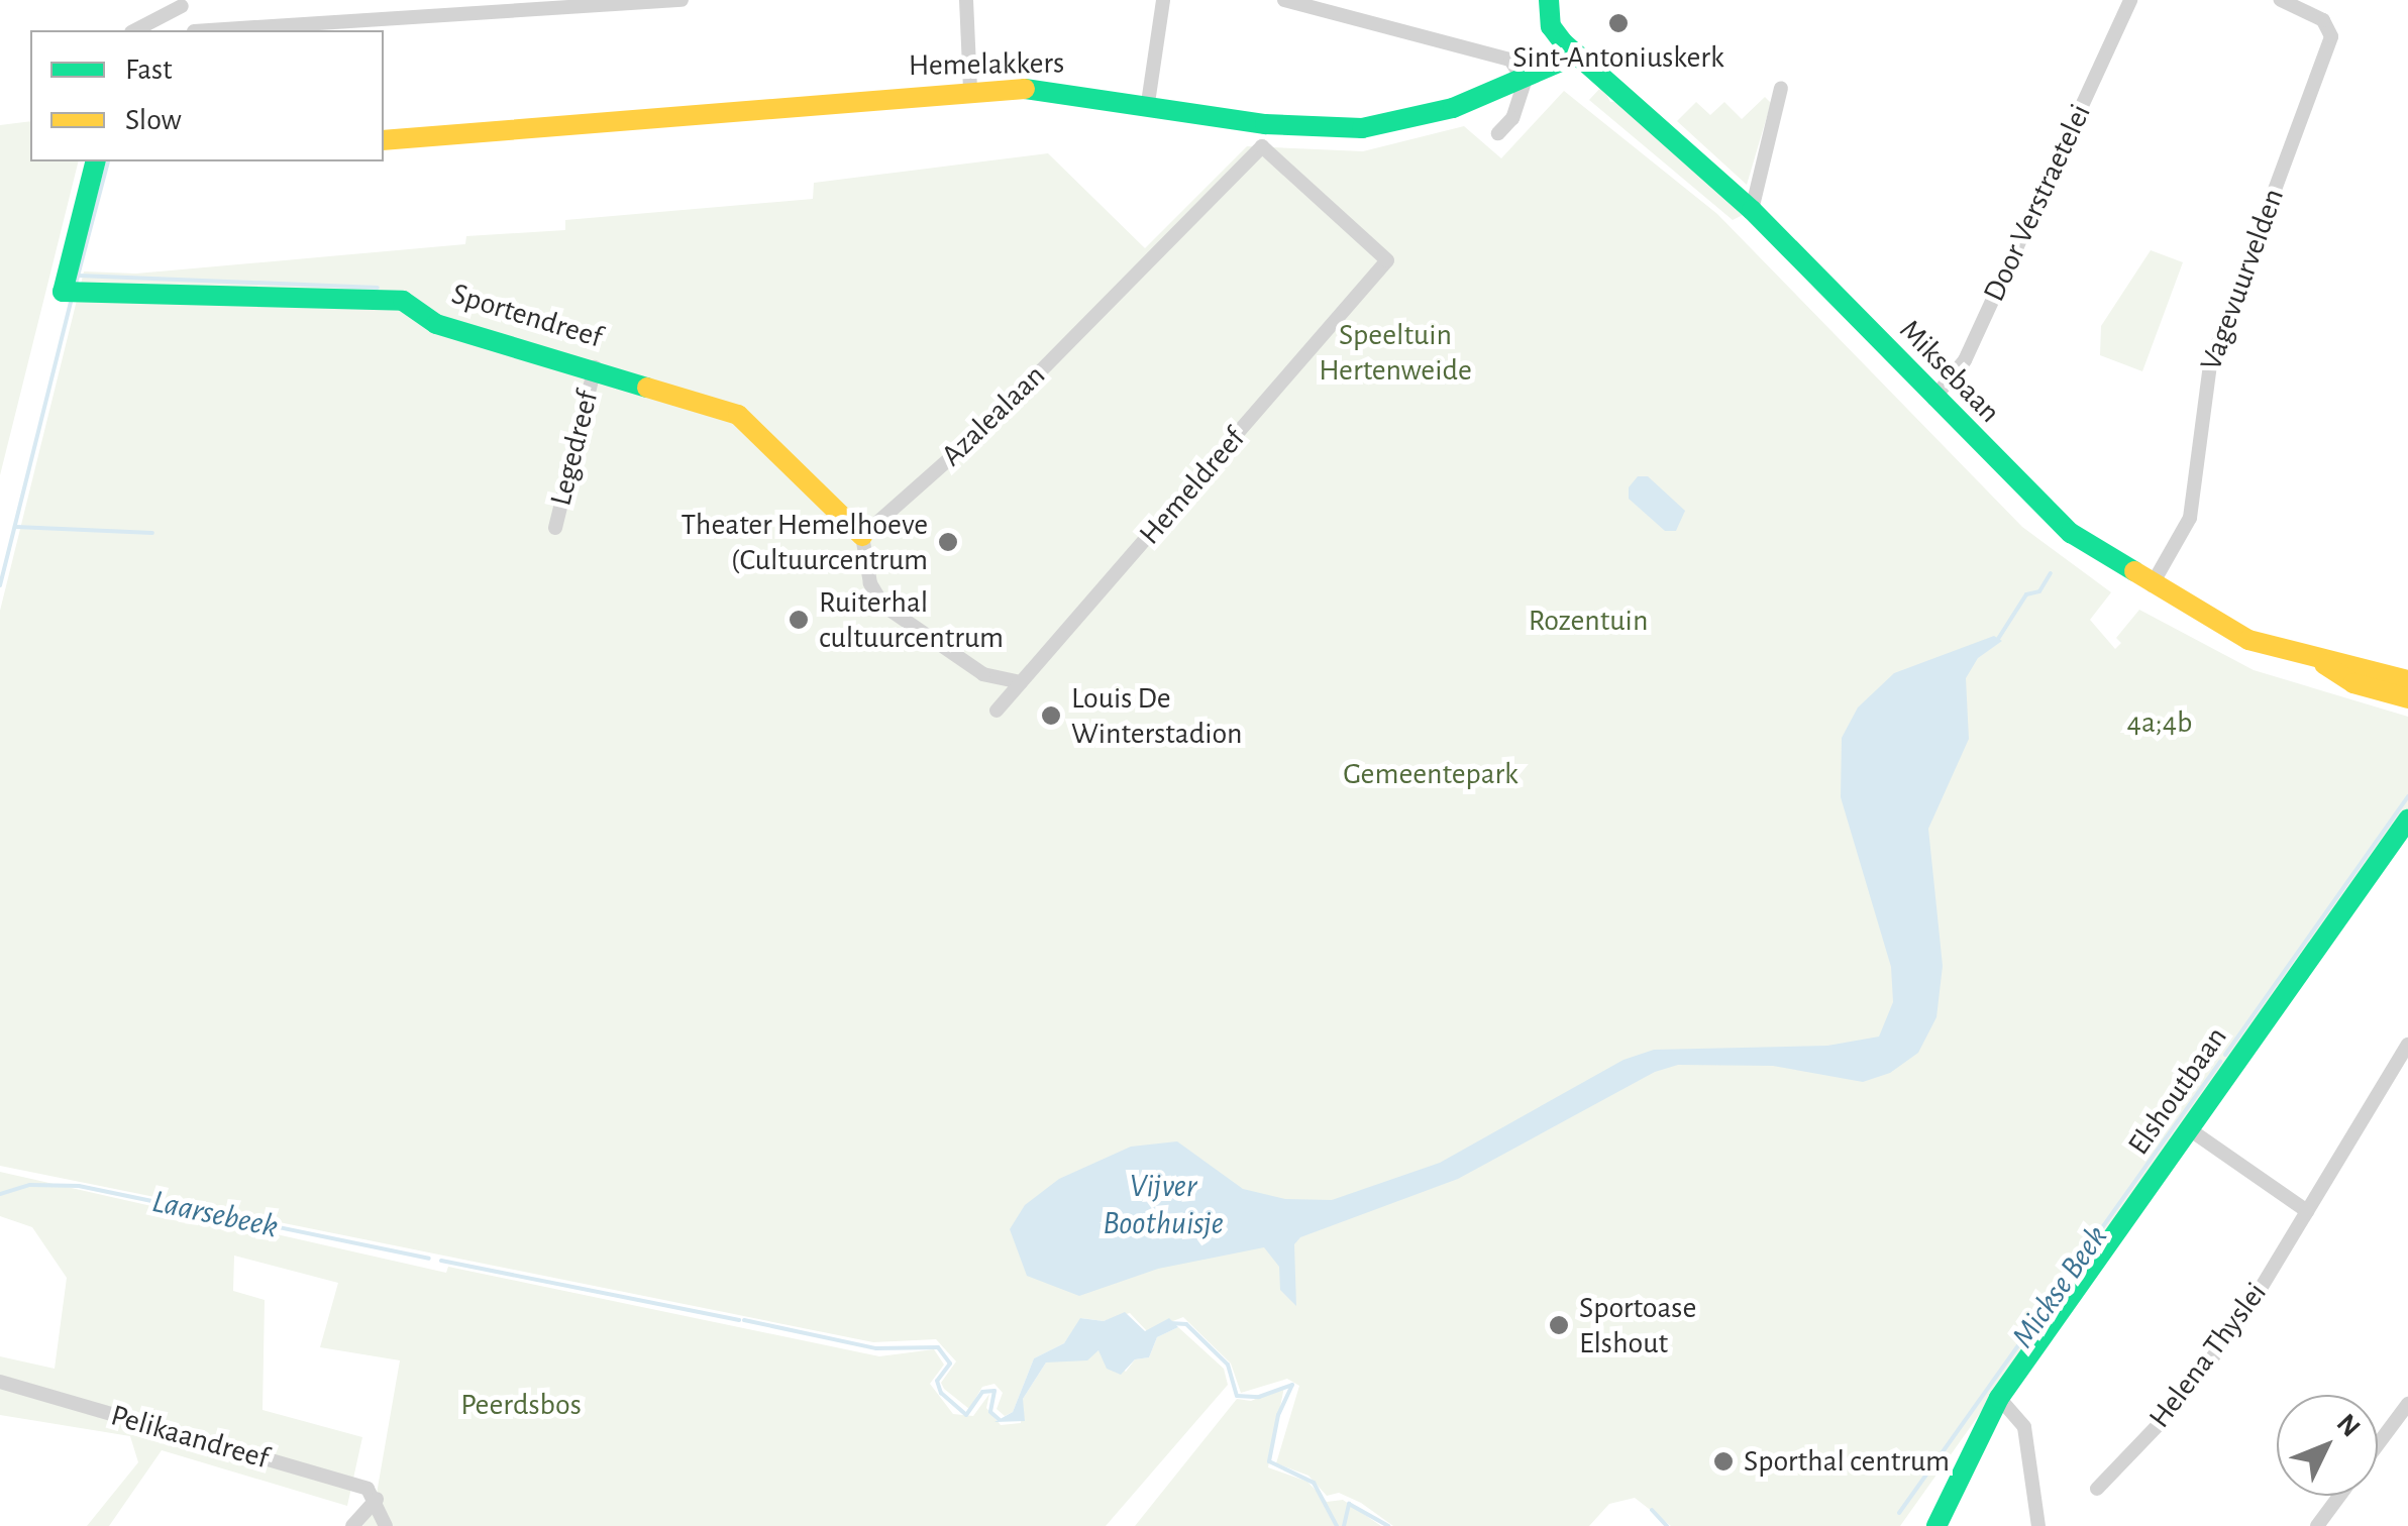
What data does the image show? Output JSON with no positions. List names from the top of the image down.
{
  "streets": {
    "street": [
      "Hemelakkers",
      "Door Verstraetelei",
      "Vagevuurvelden",
      "Sportendreef",
      "Miksebaan",
      "Azalealaan",
      "Legedreef",
      "Hemeldreef",
      "Elshoutbaan",
      "Helena Thyslei",
      "Pelikaandreef"
    ]
  },
  "crossings": [
    ["Hemelakkers", "Miksebaan"],
    ["Door Verstraetelei", "Miksebaan"],
    ["Vagevuurvelden", "Miksebaan"],
    ["Sportendreef", "Azalealaan"],
    ["Sportendreef", "Legedreef"],
    ["Azalealaan", "Hemeldreef"]
  ],
  "water": ["Vijver Boothuisje", "Laarsebeek", "Mickse Beek"],
  "parks": [
    "Speeltuin Hertenweide",
    "Rozentuin",
    "4a;4b",
    "Gemeentepark",
    "Peerdsbos"
  ],
  "places": [
    "Sint-Antoniuskerk",
    "Theater Hemelhoeve (Cultuurcentrum",
    "Ruiterhal cultuurcentrum",
    "Louis De Winterstadion",
    "Sportoase Elshout",
    "Sporthal centrum"
  ],
  "legend": ["Fast", "Slow"],
  "north": "top right"
}
